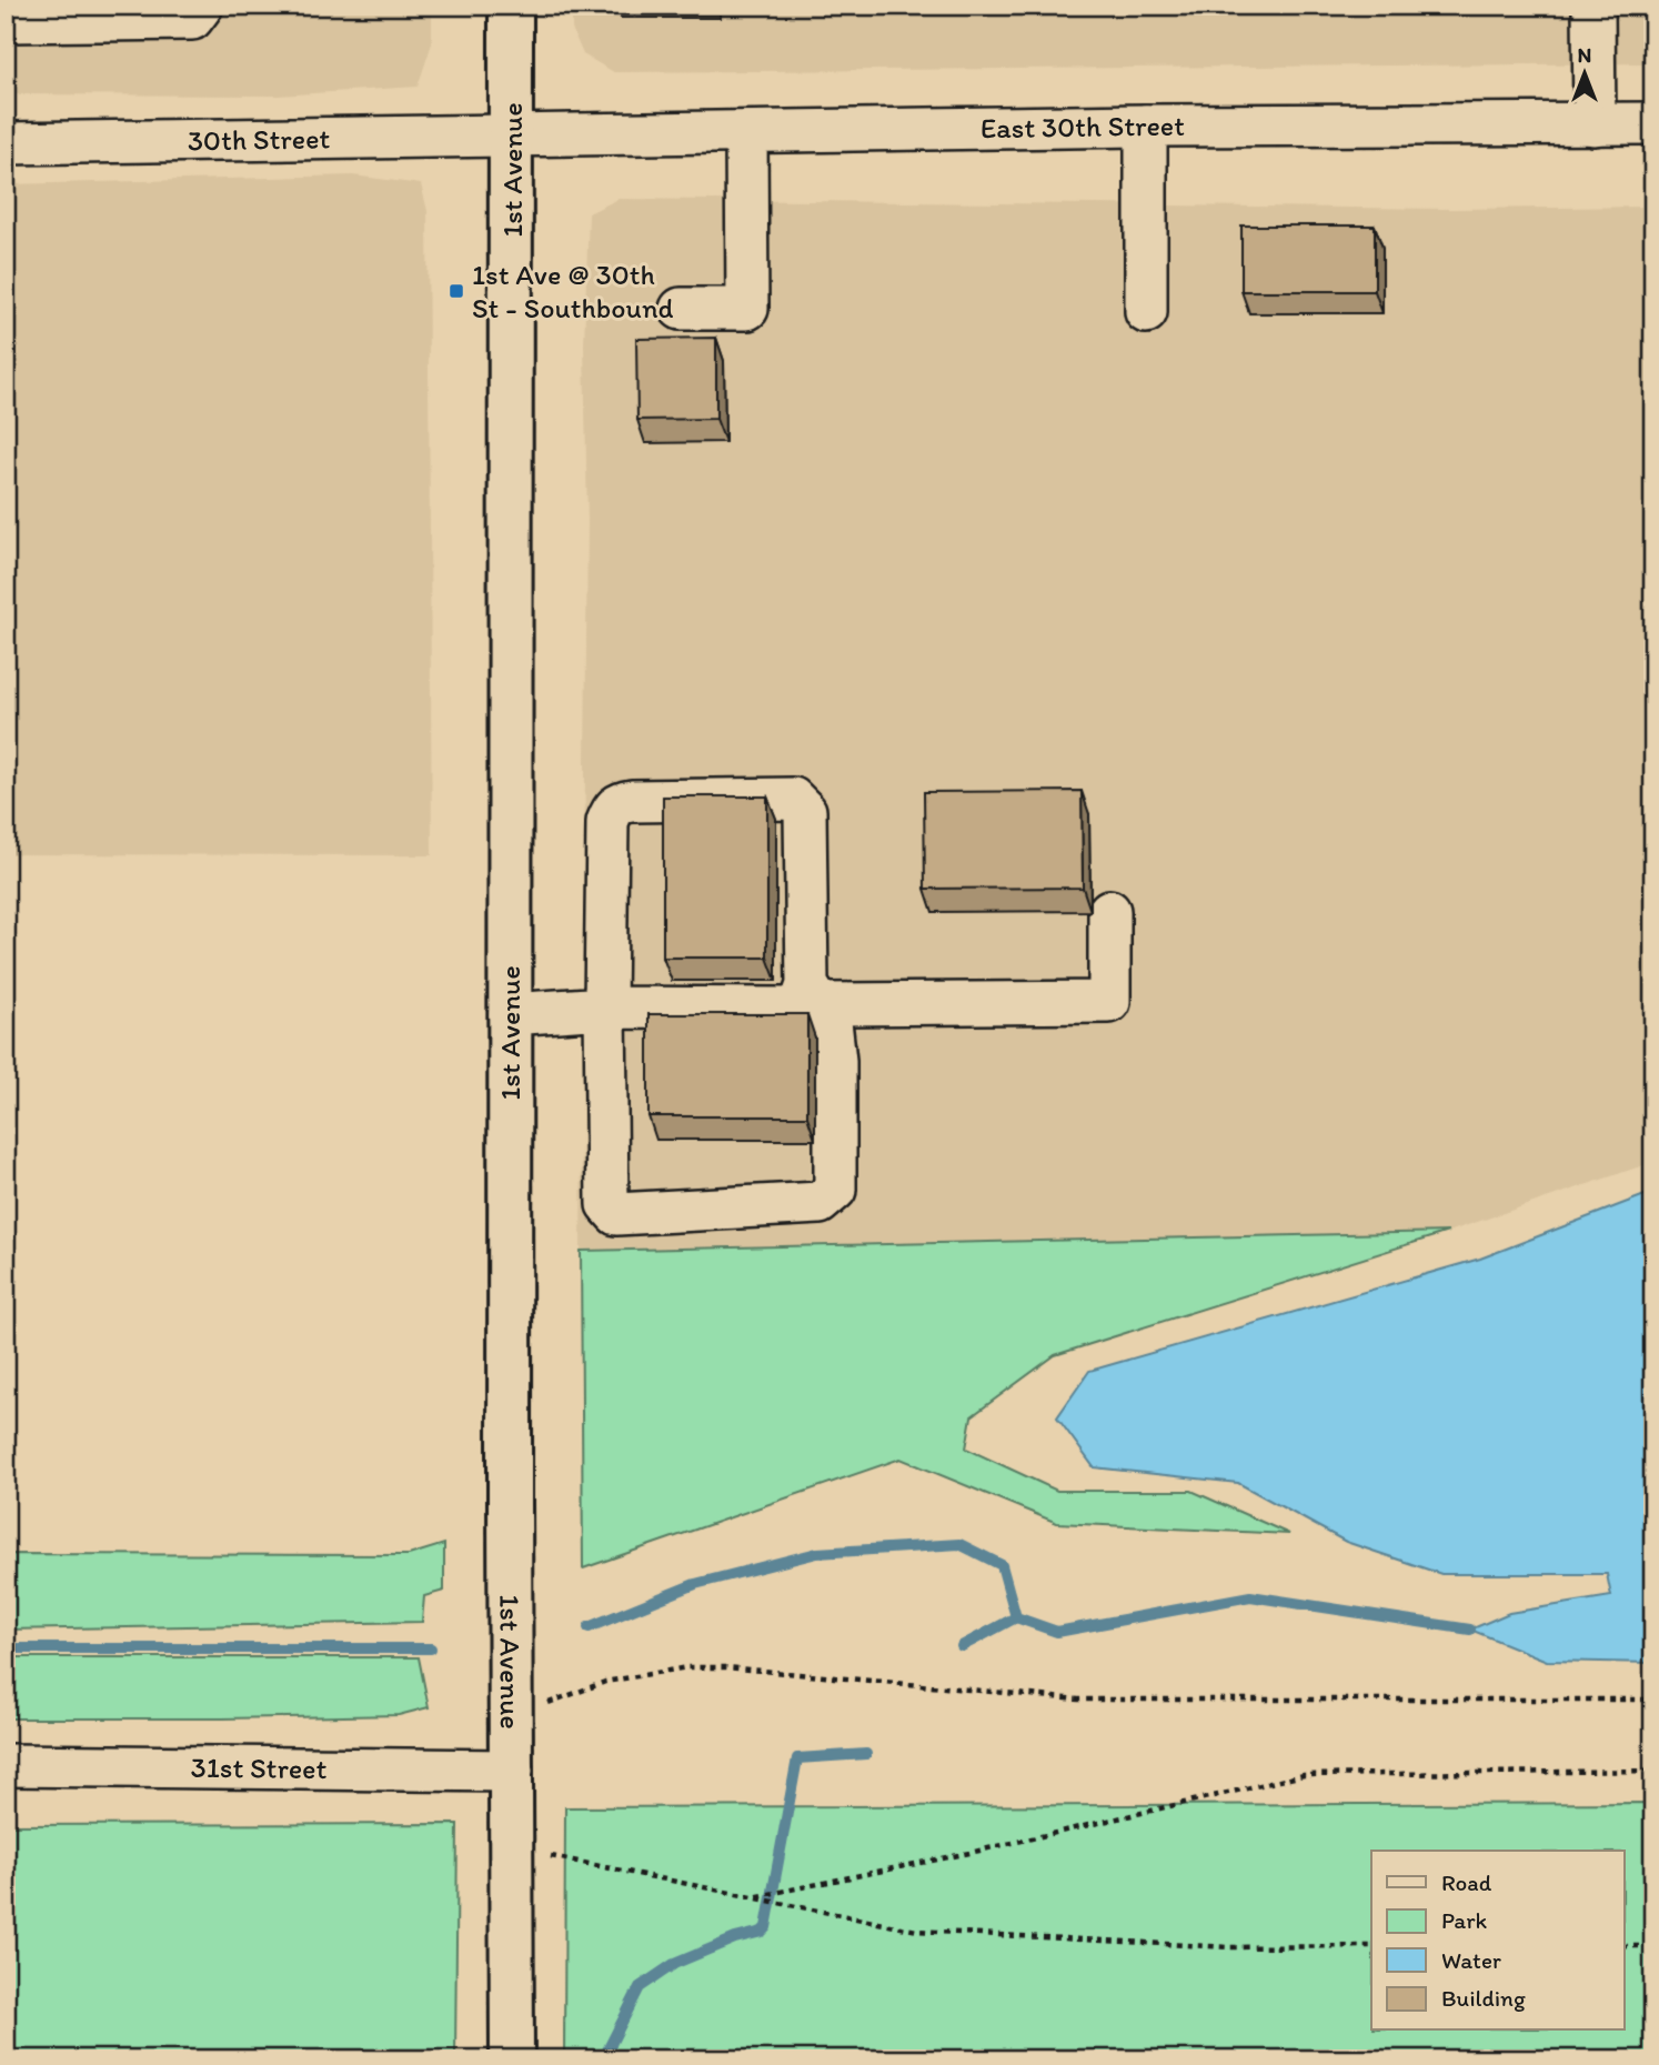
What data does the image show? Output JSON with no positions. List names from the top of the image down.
{
  "streets": {
    "main road": ["1st Avenue"],
    "street": ["East 30th Street", "30th Street", "31st Street"]
  },
  "crossings": [
    ["East 30th Street", "30th Street"],
    ["East 30th Street", "1st Avenue"],
    ["30th Street", "1st Avenue"],
    ["1st Avenue", "31st Street"]
  ],
  "places": {
    "transit": ["1st Ave @ 30th St - Southbound"]
  },
  "legend": [
    "Road",
    "Park",
    "Water",
    "Building"
  ],
  "north": "top"
}
